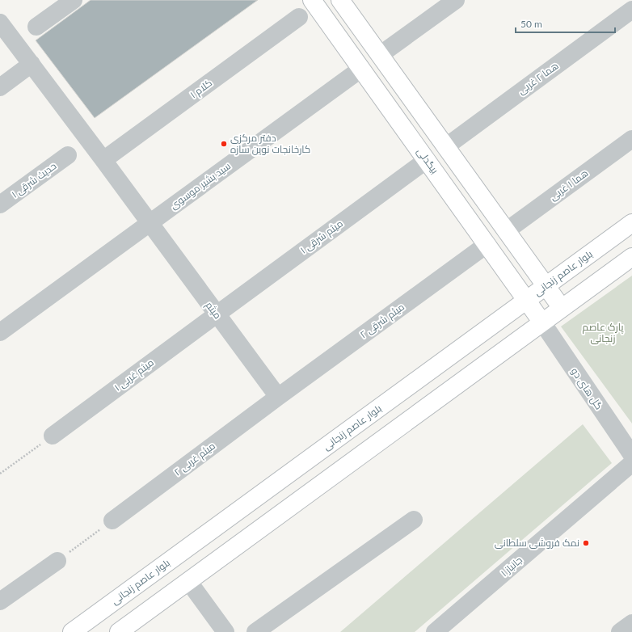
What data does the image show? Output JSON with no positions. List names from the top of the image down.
{
  "streets": {
    "main road": ["بیگدلی", "بلوار عاصم زنجانی"],
    "street": [
      "هما ۲ غربی",
      "کلام ۱",
      "حدیث شرقی ۱",
      "هما ۱ غربی",
      "سید بشیر موسوی",
      "میثم شرقی ۱",
      "میثم",
      "میثم شرقی ۲",
      "میثم غربی ۱",
      "گل های دو",
      "میثم غربی ۲",
      "جانباز ۱"
    ]
  },
  "crossings": [
    ["بیگدلی", "سید بشیر موسوی"],
    ["بیگدلی", "میثم شرقی ۱"],
    ["بیگدلی", "بلوار عاصم زنجانی"],
    ["بیگدلی", "میثم شرقی ۲"],
    ["بیگدلی", "گل های دو"],
    ["سید بشیر موسوی", "میثم"],
    ["میثم شرقی ۱", "میثم"],
    ["میثم شرقی ۱", "میثم غربی ۱"],
    ["میثم", "میثم شرقی ۲"],
    ["میثم", "میثم غربی ۱"],
    ["میثم", "میثم غربی ۲"],
    ["میثم شرقی ۲", "میثم غربی ۲"]
  ],
  "parks": ["پارک عاصم زنجانی"],
  "places": ["دفتر مرکزی کارخانجات نوین سازه", "نمک فروشی سلطانی"],
  "scale_bar": "50 m"
}
